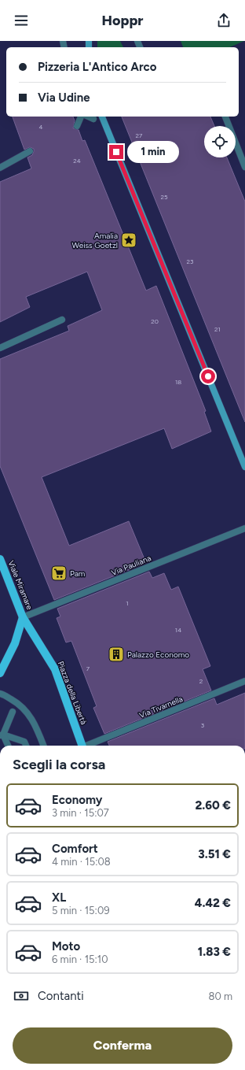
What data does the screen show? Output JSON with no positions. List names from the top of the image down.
{
  "streets": {
    "main road": ["Viale Miramare", "Piazza della Libertà"],
    "street": ["Via Pauliana", "Via Tivarnella"]
  },
  "crossings": [
    ["Via Pauliana", "Viale Miramare"],
    ["Via Pauliana", "Piazza della Libertà"],
    ["Viale Miramare", "Piazza della Libertà"]
  ],
  "places": {
    "place": ["Amalia Weiss Goetzl"],
    "supermarket": ["Pam"],
    "building": ["Palazzo Economo"]
  },
  "house_numbers": [
    "4",
    "27",
    "24",
    "25",
    "23",
    "20",
    "21",
    "18",
    "1",
    "14",
    "7",
    "2",
    "3"
  ],
  "page": {
    "header": "Hoppr",
    "banner": ["Pizzeria L'Antico Arco", "Via Udine"],
    "bubble": "1 min",
    "heading": "Scegli la corsa",
    "list": [
      {
        "name": "Economy",
        "note": "3 min · 15:07",
        "value": "2.60 €"
      },
      {
        "name": "Comfort",
        "note": "4 min · 15:08",
        "value": "3.51 €"
      },
      {
        "name": "XL",
        "note": "5 min · 15:09",
        "value": "4.42 €"
      },
      {
        "name": "Moto",
        "note": "6 min · 15:10",
        "value": "1.83 €"
      }
    ],
    "pay": ["Contanti", "80 m"],
    "buttons": "Conferma"
  }
}
